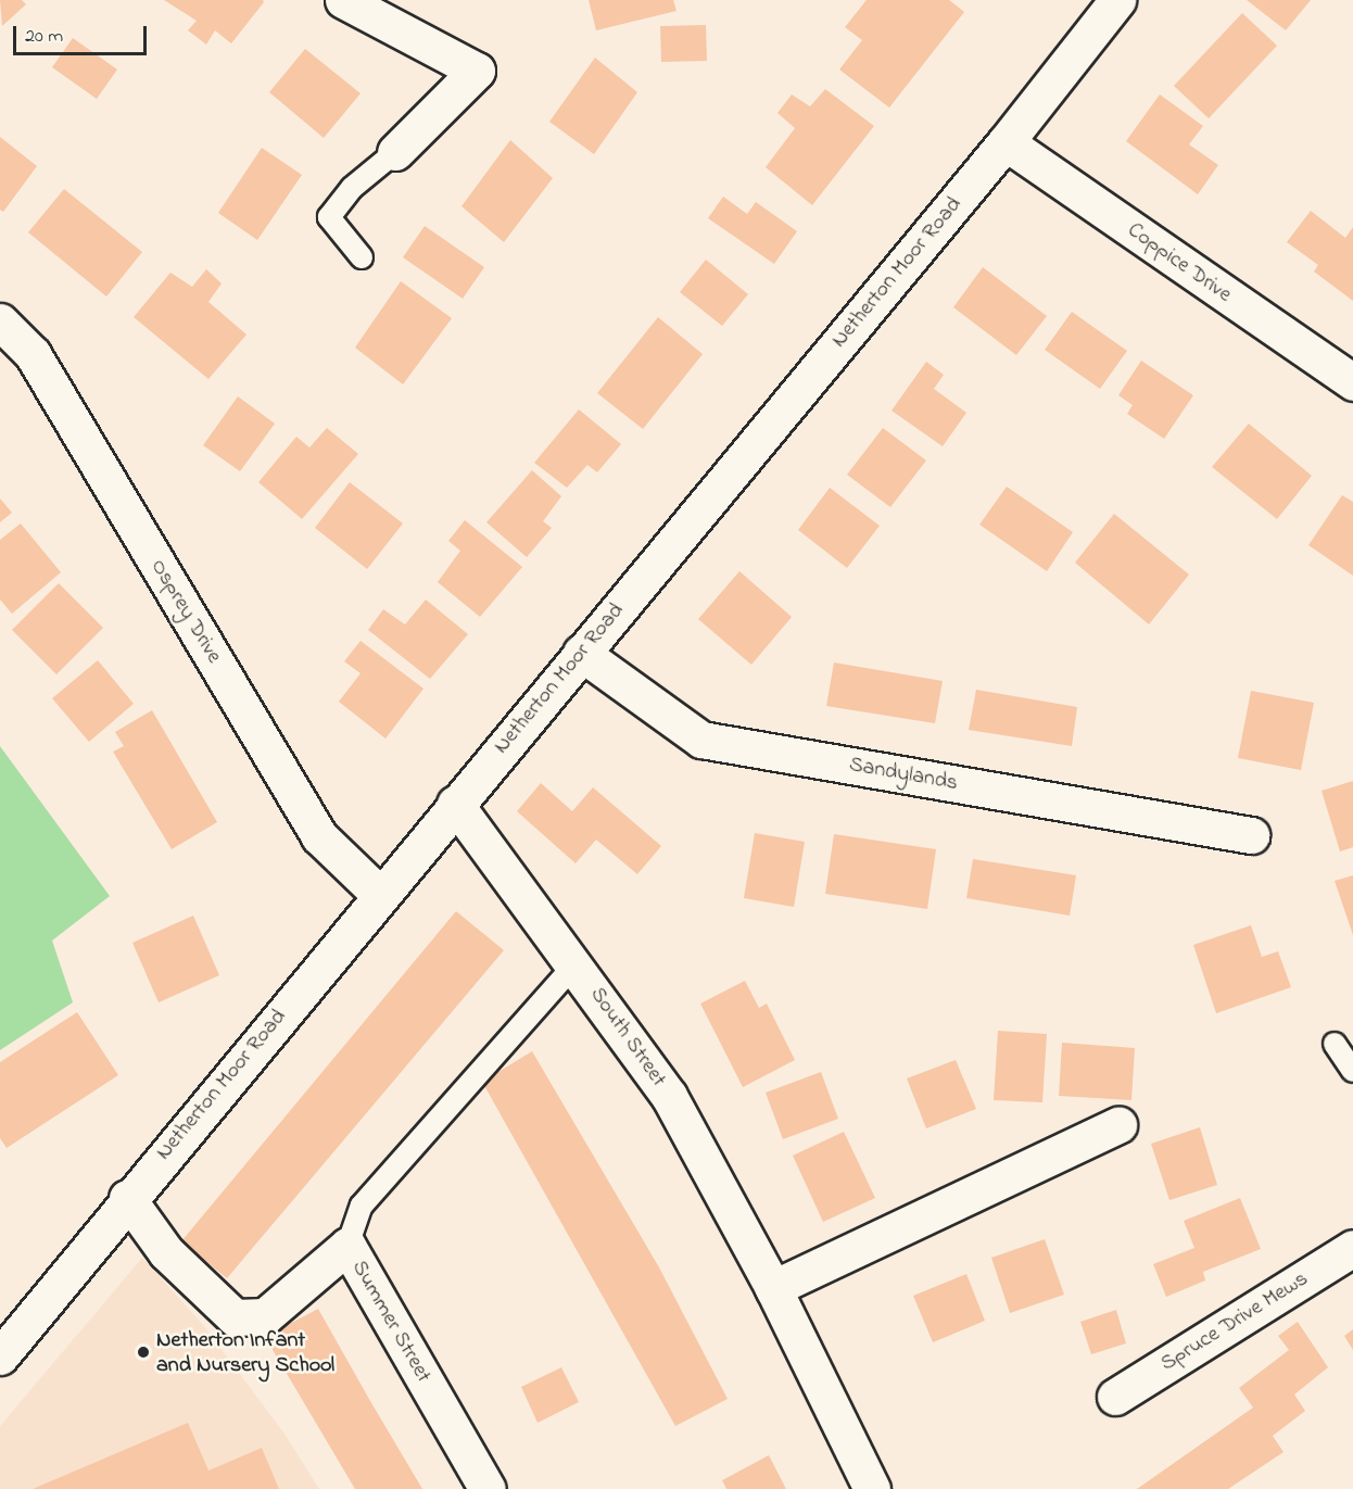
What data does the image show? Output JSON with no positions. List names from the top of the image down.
{
  "streets": {
    "street": [
      "Coppice Drive",
      "Netherton Moor Road",
      "Osprey Drive",
      "Sandylands",
      "South Street",
      "Summer Street",
      "Spruce Drive Mews"
    ]
  },
  "crossings": [
    ["Coppice Drive", "Netherton Moor Road"],
    ["Netherton Moor Road", "Osprey Drive"],
    ["Netherton Moor Road", "Sandylands"],
    ["Netherton Moor Road", "South Street"],
    ["Netherton Moor Road", "Summer Street"]
  ],
  "places": ["Netherton Infant and Nursery School"],
  "scale_bar": "20 m"
}
